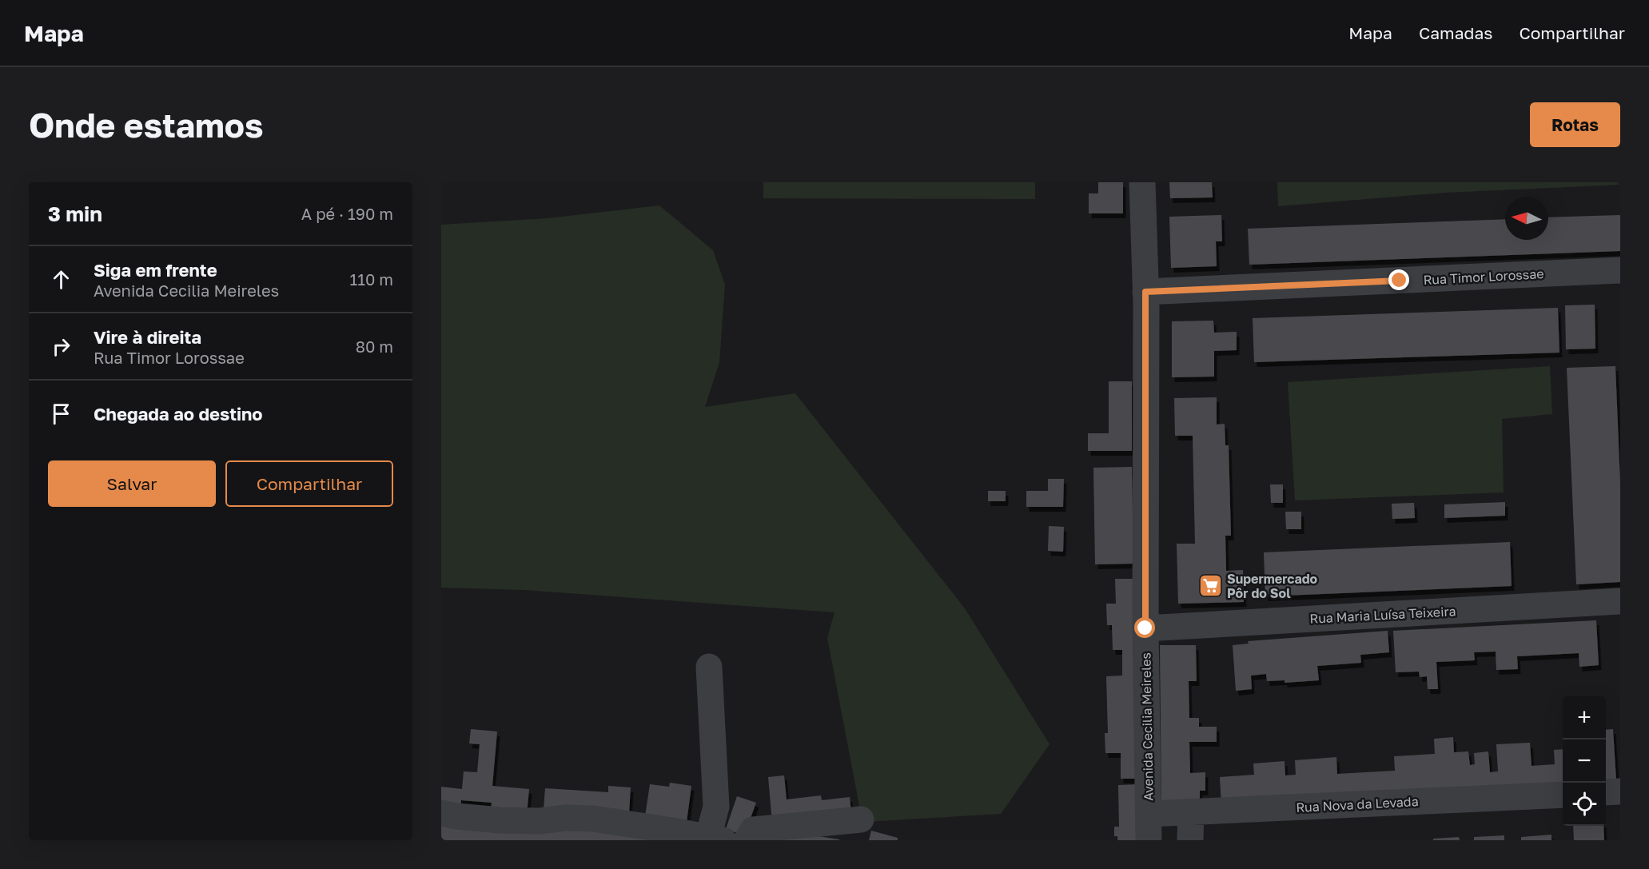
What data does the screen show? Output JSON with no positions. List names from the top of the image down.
{
  "streets": {
    "street": [
      "Rua Timor Lorossae",
      "Rua Maria Luísa Teixeira",
      "Avenida Cecilia Meireles",
      "Rua Nova da Levada"
    ]
  },
  "crossings": [
    ["Rua Timor Lorossae", "Avenida Cecilia Meireles"],
    ["Rua Maria Luísa Teixeira", "Avenida Cecilia Meireles"],
    ["Avenida Cecilia Meireles", "Rua Nova da Levada"]
  ],
  "places": {
    "supermarket": ["Supermercado Pôr do Sol"]
  },
  "north": "left",
  "page": {
    "header": "Mapa",
    "nav": ["Mapa", "Camadas", "Compartilhar"],
    "buttons": [
      "Rotas",
      ["Salvar", "Compartilhar"]
    ],
    "title": "Onde estamos",
    "heading": ["3 min", "A pé · 190 m"],
    "list": [
      ["Siga em frente", "Avenida Cecilia Meireles", "110 m"],
      ["Vire à direita", "Rua Timor Lorossae", "80 m"],
      "Chegada ao destino"
    ],
    "map_buttons": ["+", "−"]
  }
}
